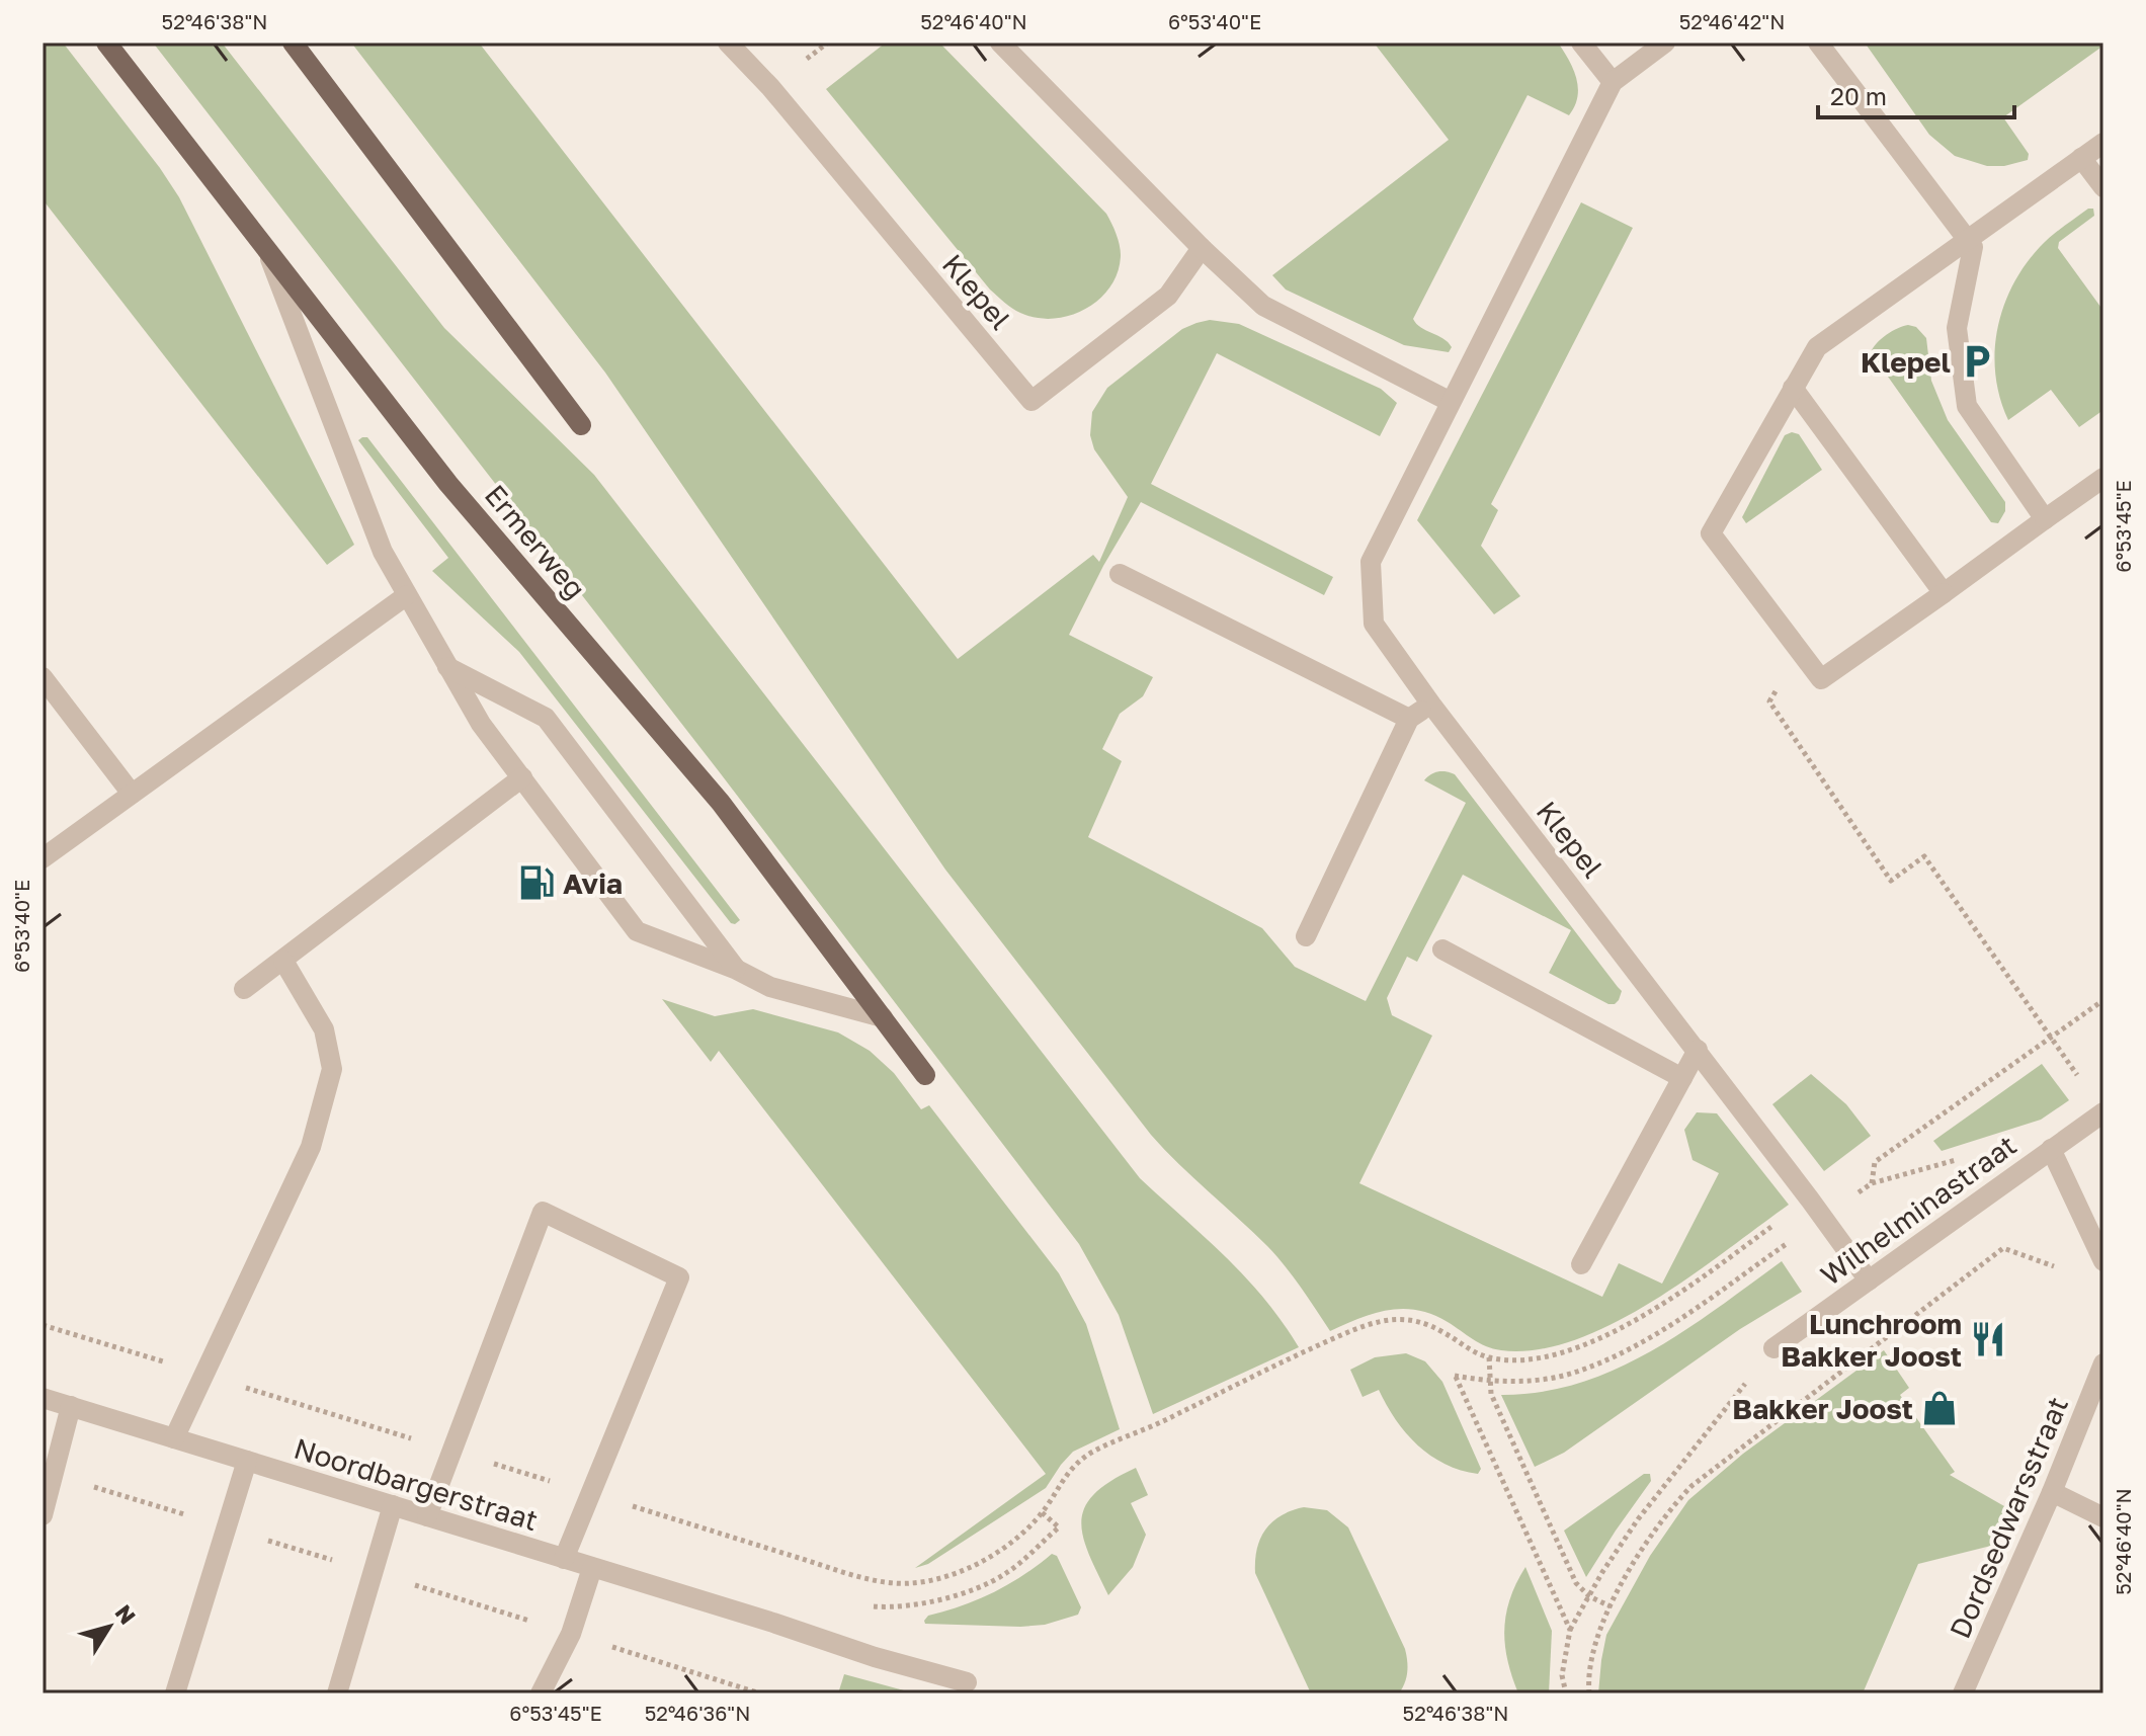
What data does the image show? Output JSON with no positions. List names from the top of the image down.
{
  "streets": {
    "main road": ["Ermerweg"],
    "street": [
      "Klepel",
      "Wilhelminastraat",
      "Noordbargerstraat",
      "Dordsedwarsstraat"
    ]
  },
  "crossings": [
    ["Klepel", "Wilhelminastraat"]
  ],
  "places": {
    "parking": ["Klepel"],
    "fuel station": ["Avia"],
    "restaurant": ["Lunchroom Bakker Joost"],
    "shop": ["Bakker Joost"]
  },
  "scale_bar": "20 m",
  "north": "top right",
  "coordinates": [
    "52°46'38\"N",
    "52°46'40\"N",
    "6°53'40\"E",
    "52°46'42\"N",
    "6°53'45\"E",
    "52°46'36\"N"
  ]
}
